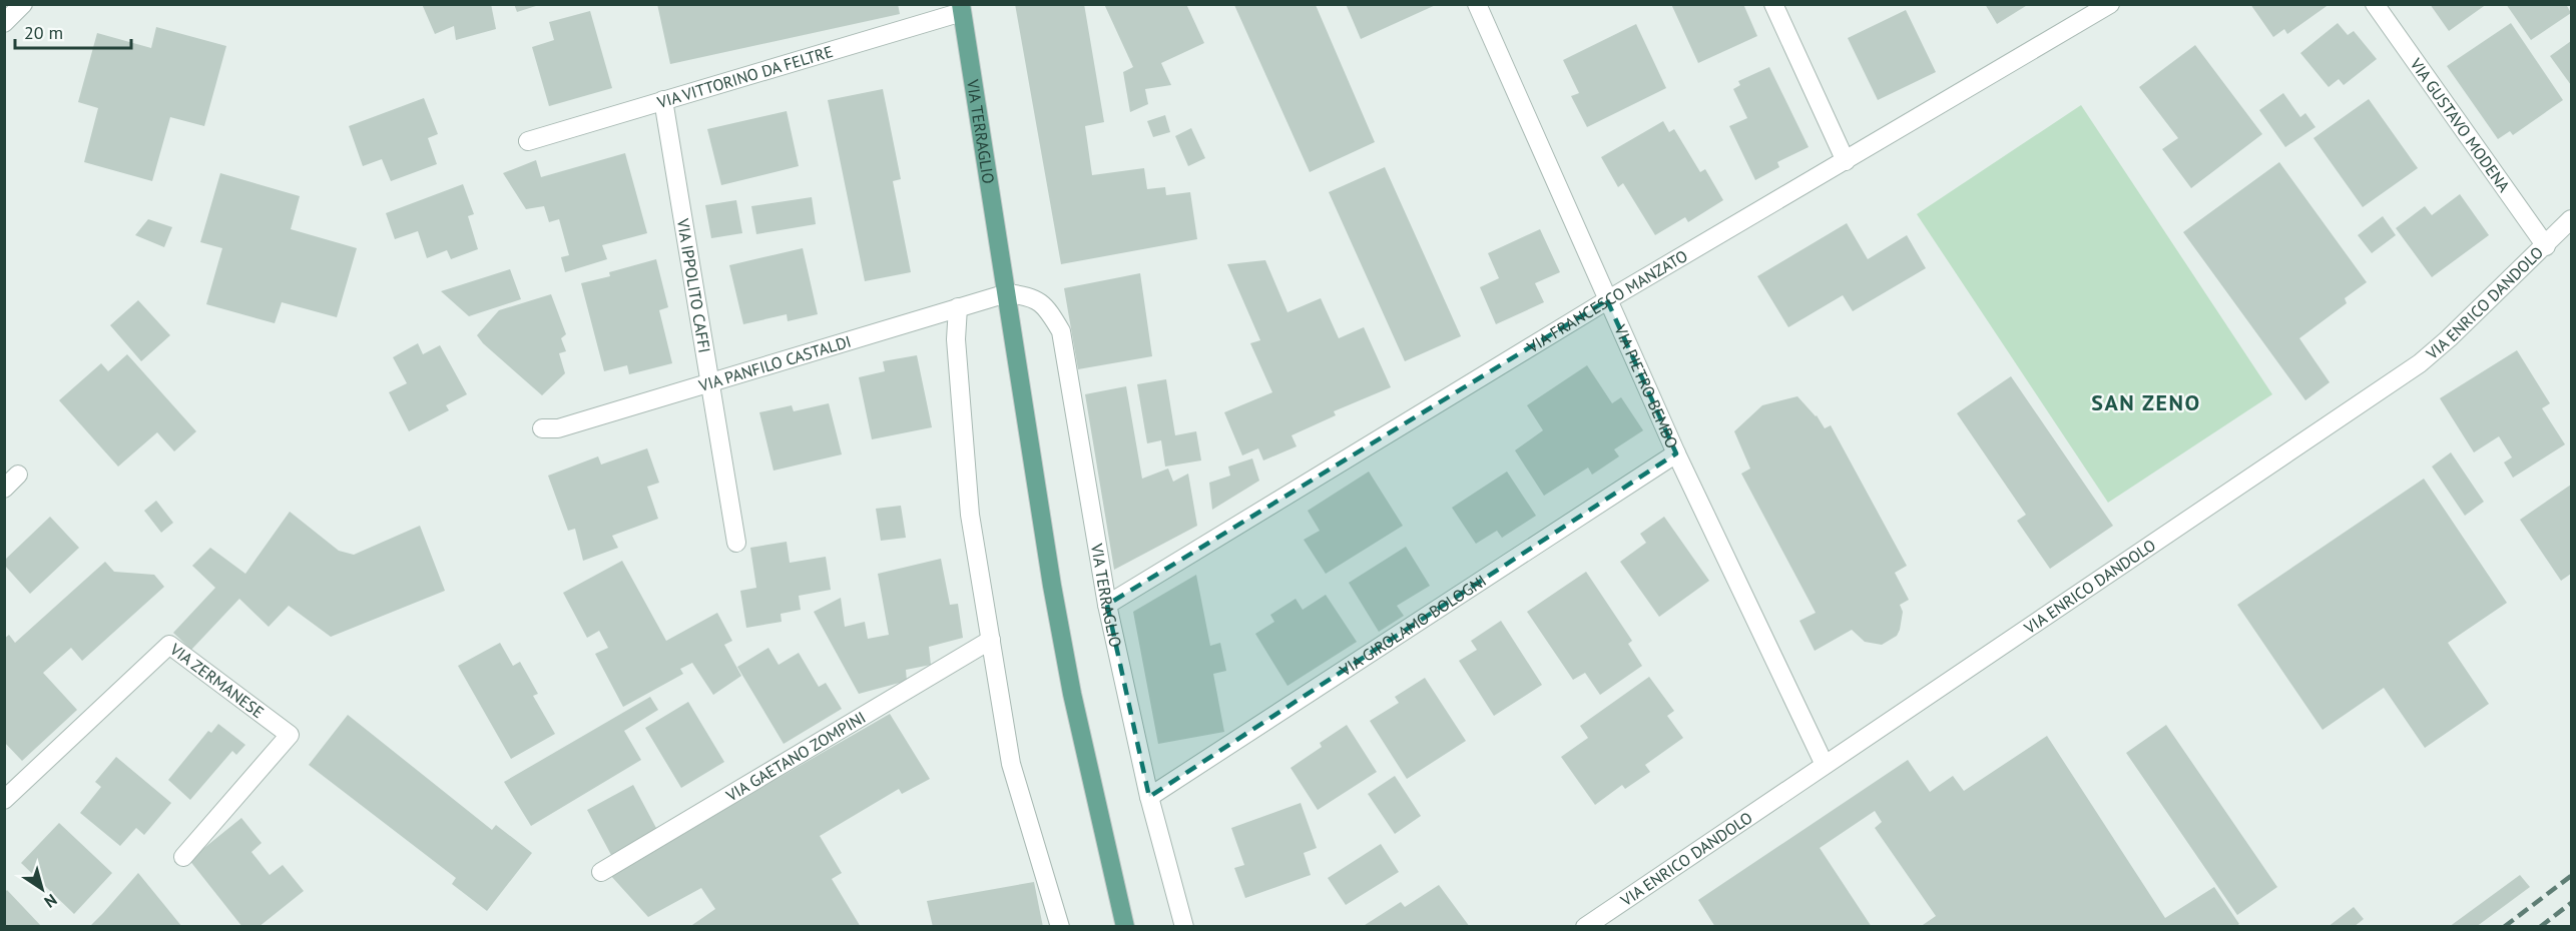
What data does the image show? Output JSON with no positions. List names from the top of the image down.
{
  "streets": {
    "main road": ["VIA TERRAGLIO"],
    "street": [
      "VIA VITTORINO DA FELTRE",
      "VIA GUSTAVO MODENA",
      "VIA IPPOLITO CAFFI",
      "VIA FRANCESCO MANZATO",
      "VIA ENRICO DANDOLO",
      "VIA PANFILO CASTALDI",
      "VIA PIETRO BEMBO",
      "VIA GIROLAMO BOLOGNI",
      "VIA ZERMANESE",
      "VIA GAETANO ZOMPINI"
    ]
  },
  "crossings": [
    ["VIA VITTORINO DA FELTRE", "VIA TERRAGLIO"],
    ["VIA VITTORINO DA FELTRE", "VIA IPPOLITO CAFFI"],
    ["VIA GUSTAVO MODENA", "VIA ENRICO DANDOLO"],
    ["VIA TERRAGLIO", "VIA FRANCESCO MANZATO"],
    ["VIA TERRAGLIO", "VIA PANFILO CASTALDI"],
    ["VIA TERRAGLIO", "VIA GIROLAMO BOLOGNI"],
    ["VIA IPPOLITO CAFFI", "VIA PANFILO CASTALDI"],
    ["VIA FRANCESCO MANZATO", "VIA PIETRO BEMBO"],
    ["VIA ENRICO DANDOLO", "VIA PIETRO BEMBO"],
    ["VIA PIETRO BEMBO", "VIA GIROLAMO BOLOGNI"]
  ],
  "districts": ["SAN ZENO"],
  "scale_bar": "20 m",
  "north": "bottom right"
}
